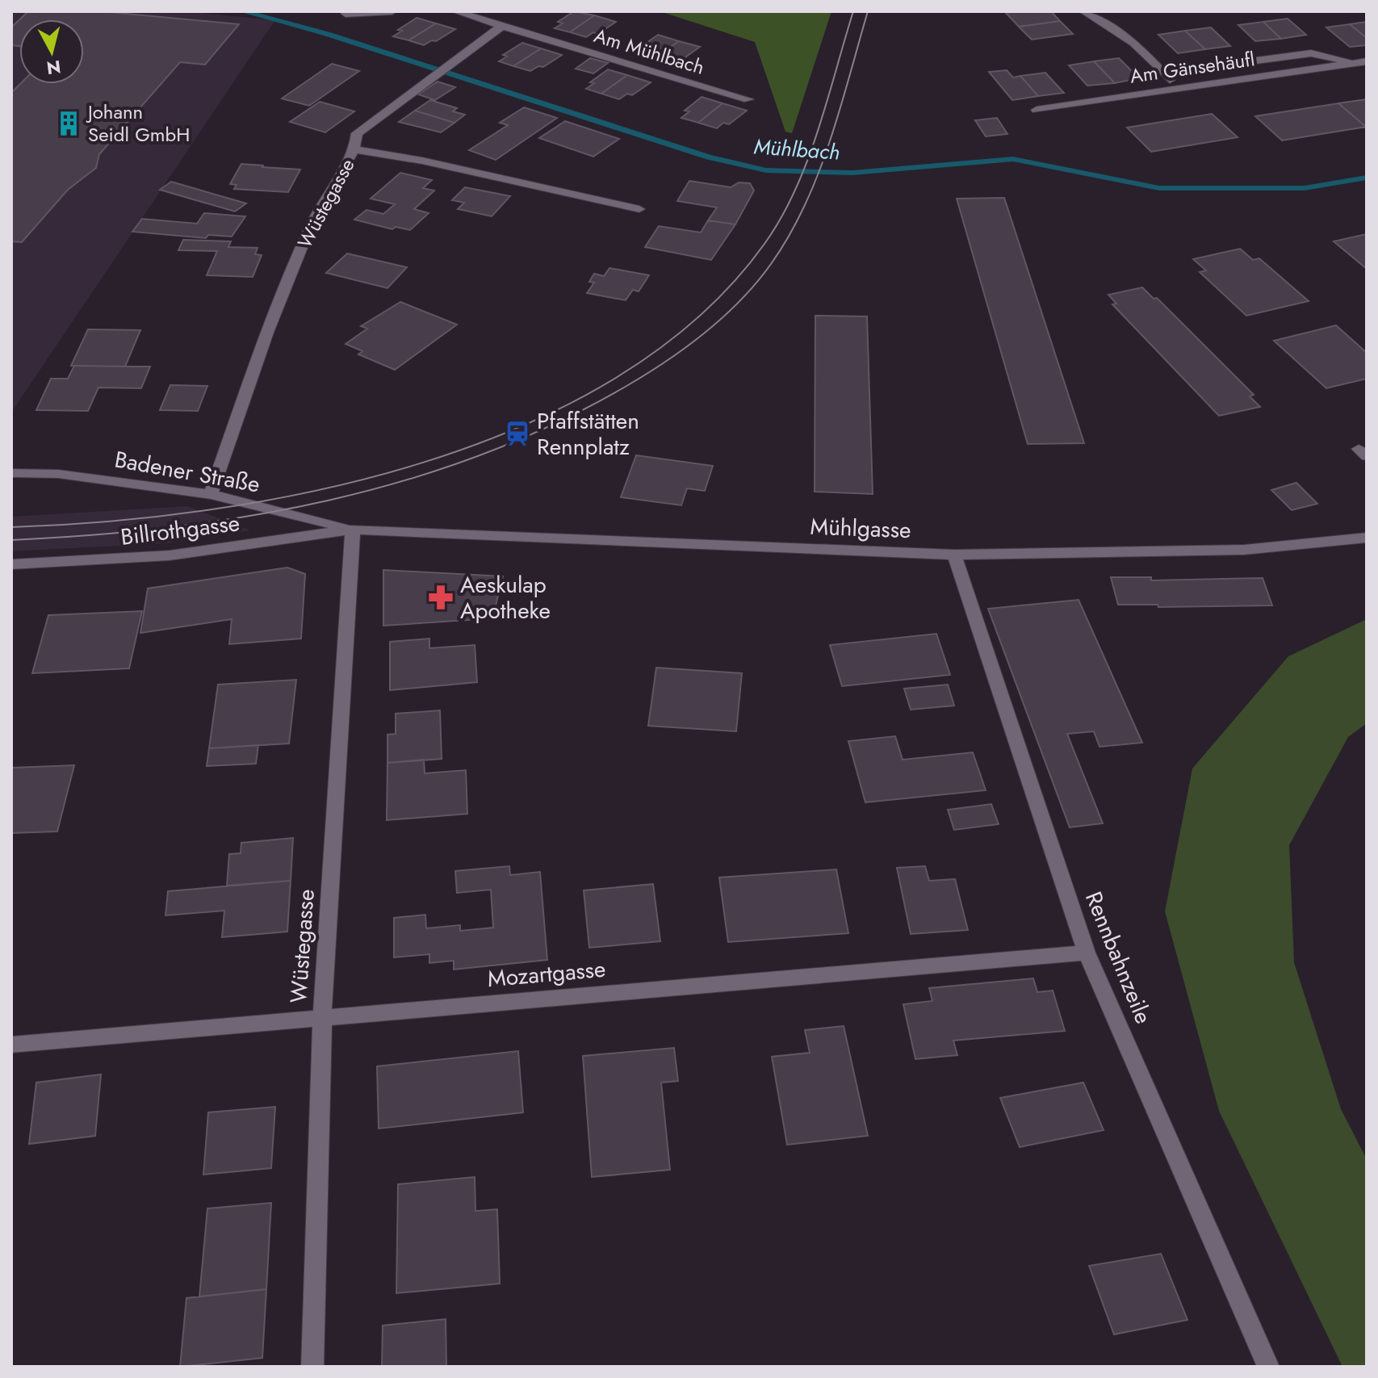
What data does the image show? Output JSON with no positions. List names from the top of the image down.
{
  "streets": {
    "street": [
      "Am Mühlbach",
      "Am Gänsehäufl",
      "Wüstegasse",
      "Badener Straße",
      "Mühlgasse",
      "Billrothgasse",
      "Rennbahnzeile",
      "Mozartgasse"
    ]
  },
  "crossings": [
    ["Wüstegasse", "Badener Straße"],
    ["Wüstegasse", "Mühlgasse"],
    ["Wüstegasse", "Billrothgasse"],
    ["Wüstegasse", "Mozartgasse"],
    ["Badener Straße", "Mühlgasse"],
    ["Badener Straße", "Billrothgasse"],
    ["Mühlgasse", "Billrothgasse"],
    ["Mühlgasse", "Rennbahnzeile"],
    ["Rennbahnzeile", "Mozartgasse"]
  ],
  "water": ["Mühlbach"],
  "places": {
    "building": ["Johann Seidl GmbH"],
    "station": ["Pfaffstätten Rennplatz"],
    "pharmacy": ["Aeskulap Apotheke"]
  },
  "north": "bottom"
}
